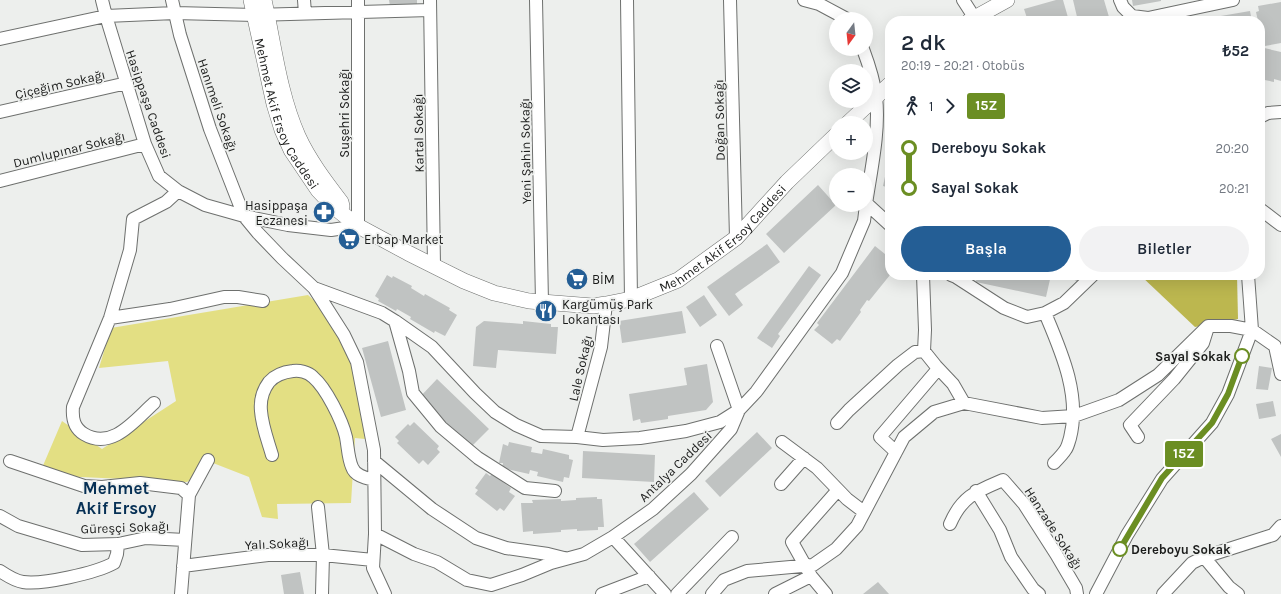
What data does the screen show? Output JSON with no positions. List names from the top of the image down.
{
  "streets": {
    "main road": ["Mehmet Akif Ersoy Caddesi"],
    "street": [
      "Çiçeğim Sokağı",
      "Hasippaşa Caddesi",
      "Hanımeli Sokağı",
      "Suşehri Sokağı",
      "Doğan Sokağı",
      "Kartal Sokağı",
      "Dumlupınar Sokağı",
      "Yeni Şahin Sokağı",
      "Lale Sokağı",
      "Antalya Caddesi",
      "Güreşçi Sokağı",
      "Hanzade Sokağı",
      "Yalı Sokağı"
    ]
  },
  "crossings": [
    ["Çiçeğim Sokağı", "Hasippaşa Caddesi"],
    ["Hasippaşa Caddesi", "Hanımeli Sokağı"],
    ["Hasippaşa Caddesi", "Mehmet Akif Ersoy Caddesi"],
    ["Hasippaşa Caddesi", "Suşehri Sokağı"],
    ["Hasippaşa Caddesi", "Dumlupınar Sokağı"],
    ["Mehmet Akif Ersoy Caddesi", "Suşehri Sokağı"],
    ["Mehmet Akif Ersoy Caddesi", "Doğan Sokağı"],
    ["Mehmet Akif Ersoy Caddesi", "Kartal Sokağı"],
    ["Mehmet Akif Ersoy Caddesi", "Yeni Şahin Sokağı"],
    ["Mehmet Akif Ersoy Caddesi", "Lale Sokağı"]
  ],
  "districts": ["Mehmet Akif Ersoy"],
  "places": {
    "pharmacy": ["Hasippaşa Eczanesi"],
    "supermarket": ["Erbap Market", "BİM"],
    "restaurant": ["Kargümüş Park Lokantası"],
    "other": ["Sayal Sokak", "Dereboyu Sokak"]
  },
  "lines": ["bus line 15Z"],
  "north": "bottom",
  "page": {
    "on_map": "15Z",
    "map_buttons": ["+", "−"],
    "heading": ["2 dk", "20:19 – 20:21 · Otobüs", "₺52"],
    "legs": ["1", "15Z"],
    "list": [
      {
        "name": "Dereboyu Sokak",
        "value": "20:20"
      },
      {
        "name": "Sayal Sokak",
        "value": "20:21"
      }
    ],
    "buttons": ["Başla", "Biletler"]
  }
}
